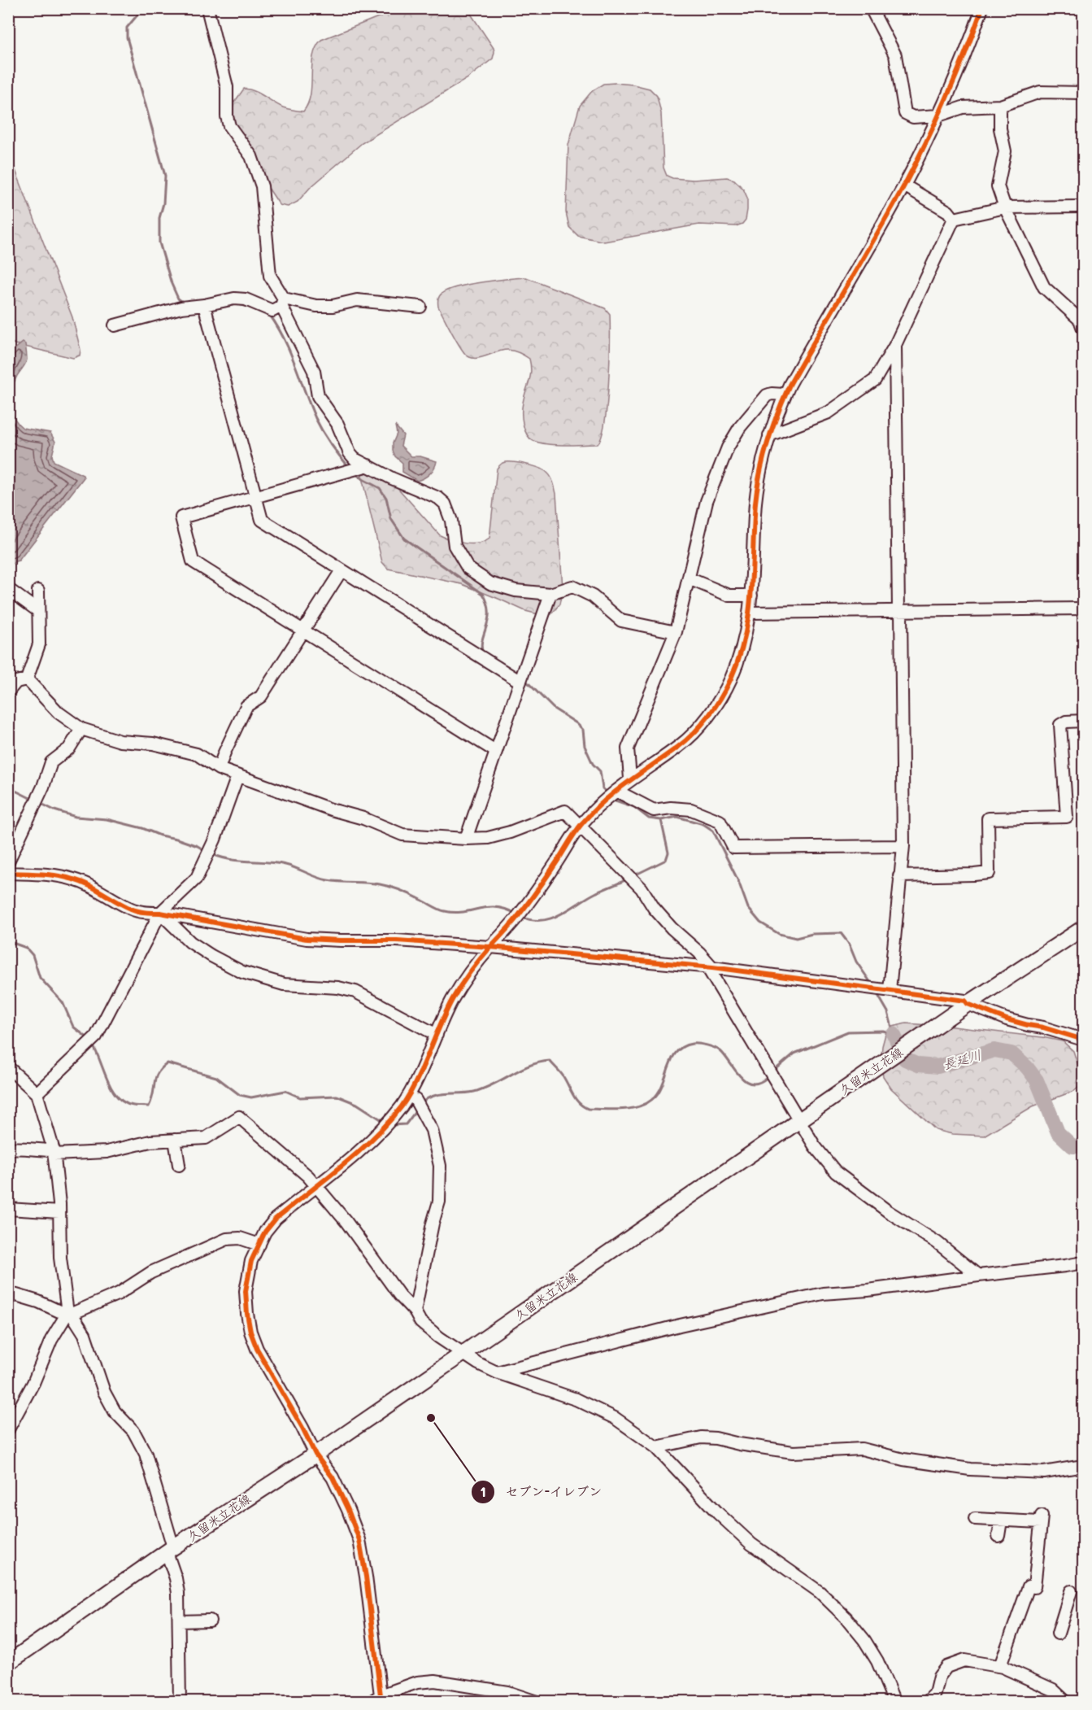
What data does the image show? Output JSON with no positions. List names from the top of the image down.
{
  "streets": {
    "main road": ["久留米立花線"]
  },
  "water": ["長延川"],
  "places": ["セブン-イレブン"]
}
